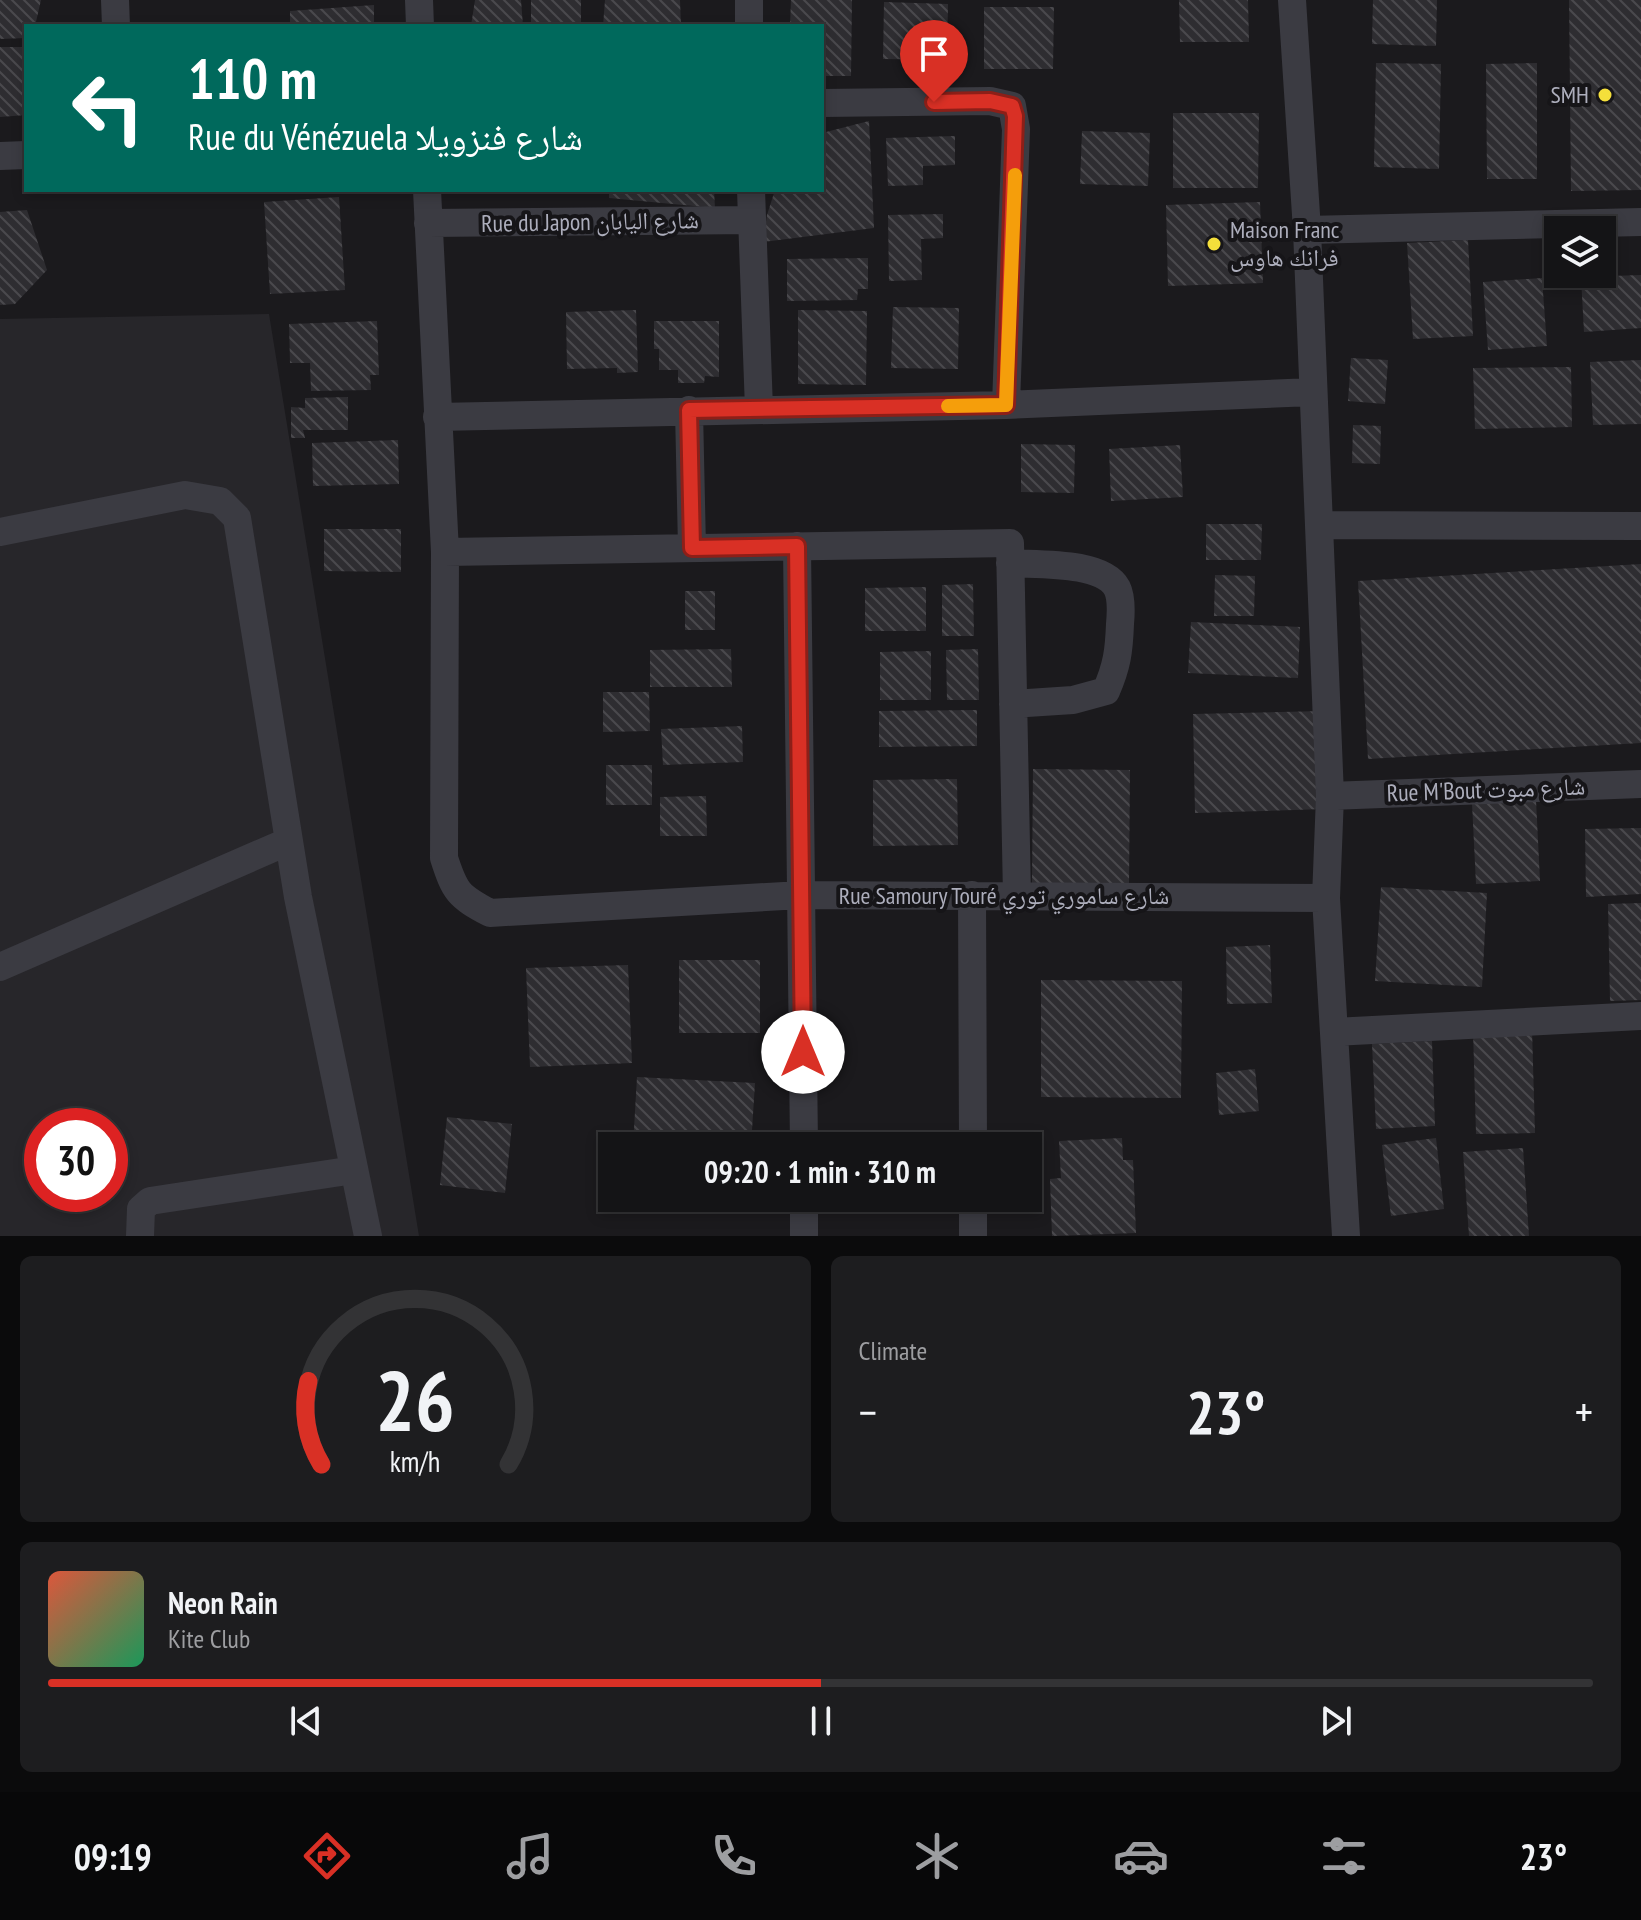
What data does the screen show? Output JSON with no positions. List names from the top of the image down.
{
  "streets": {
    "street": ["Rue du Japon شارع اليابان", "Rue M'Bout شارع مبوت", "Rue Samoury Touré شارع ساموري توري"]
  },
  "places": ["SMH", "Maison Franc فرانك هاوس"],
  "page": {
    "turn": ["110 m", "Rue du Vénézuela شارع فنزويلا"],
    "limit": "30",
    "trip": "09:20 · 1 min · 310 m",
    "tile": "Climate",
    "heat": ["−", "23°", "+"],
    "song": ["Neon Rain", "Kite Club"],
    "tabs": ["09:19", "23°"],
    "gauge": ["26", "km/h"]
  }
}
